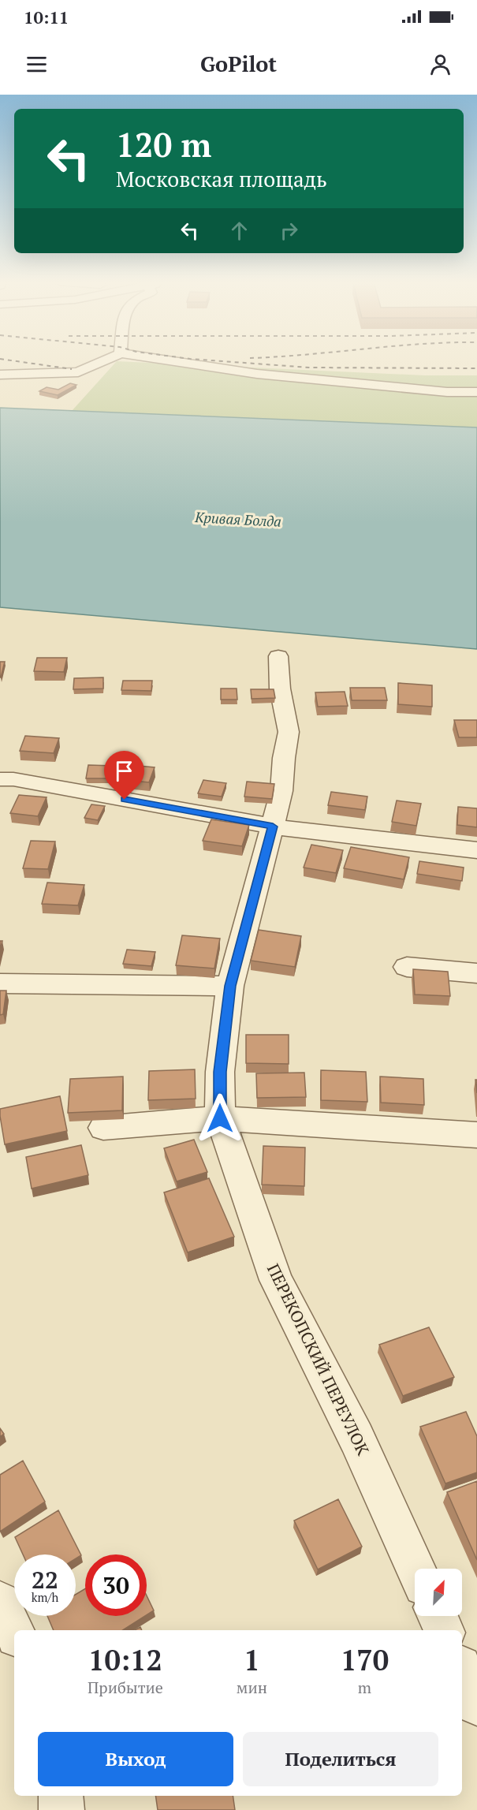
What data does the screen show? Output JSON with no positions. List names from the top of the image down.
{
  "streets": {
    "street": ["ПЕРЕКОПСКИЙ ПЕРЕУЛОК"]
  },
  "water": ["Кривая Болда"],
  "north": "top right",
  "page": {
    "status": "10:11",
    "header": "GoPilot",
    "turn": ["120 m", "Московская площадь"],
    "speed": "22 km/h",
    "limit": "30",
    "eta": [
      "10:12",
      "Прибытие",
      "1",
      "мин",
      "170",
      "m"
    ],
    "buttons": ["Выход", "Поделиться"]
  }
}
